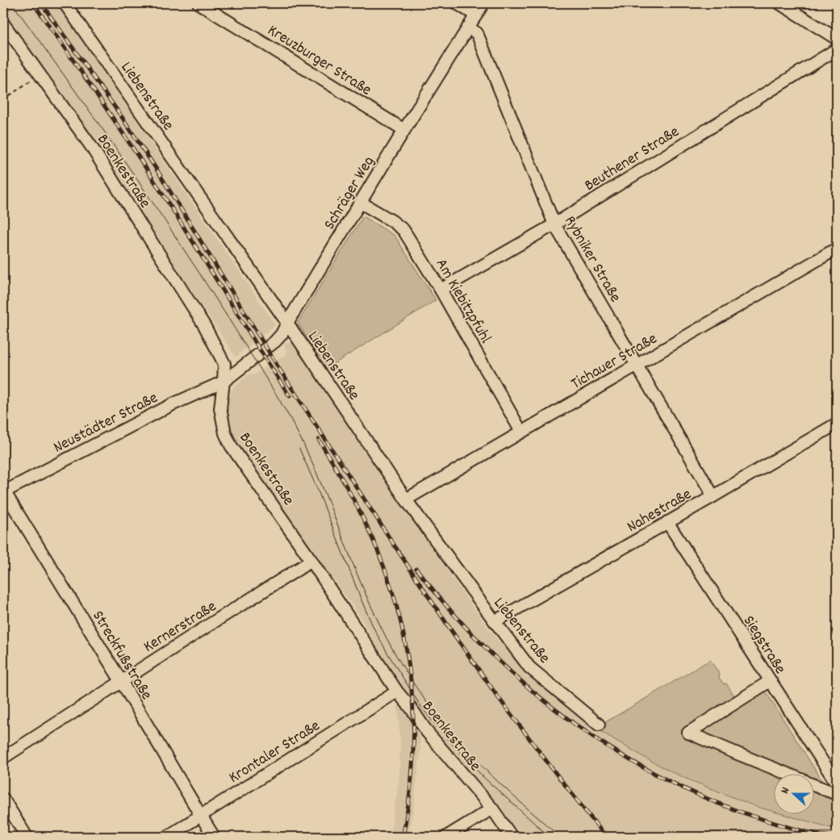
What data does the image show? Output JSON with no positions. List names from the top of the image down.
{
  "streets": {
    "street": [
      "Kreuzburger Straße",
      "Liebenstraße",
      "Beuthener Straße",
      "Boenkestraße",
      "Schräger Weg",
      "Rybniker Straße",
      "Am Kiebitzpfuhl",
      "Tichauer Straße",
      "Neustädter Straße",
      "Nahestraße",
      "Kernerstraße",
      "Siegstraße",
      "Streckfußstraße",
      "Krontaler Straße"
    ]
  },
  "crossings": [
    ["Kreuzburger Straße", "Schräger Weg"],
    ["Liebenstraße", "Schräger Weg"],
    ["Liebenstraße", "Tichauer Straße"],
    ["Liebenstraße", "Nahestraße"],
    ["Beuthener Straße", "Rybniker Straße"],
    ["Beuthener Straße", "Am Kiebitzpfuhl"],
    ["Boenkestraße", "Schräger Weg"],
    ["Boenkestraße", "Neustädter Straße"],
    ["Boenkestraße", "Kernerstraße"],
    ["Boenkestraße", "Krontaler Straße"],
    ["Schräger Weg", "Rybniker Straße"],
    ["Schräger Weg", "Am Kiebitzpfuhl"],
    ["Schräger Weg", "Neustädter Straße"],
    ["Rybniker Straße", "Tichauer Straße"],
    ["Rybniker Straße", "Nahestraße"],
    ["Am Kiebitzpfuhl", "Tichauer Straße"],
    ["Neustädter Straße", "Streckfußstraße"],
    ["Nahestraße", "Siegstraße"],
    ["Kernerstraße", "Streckfußstraße"],
    ["Streckfußstraße", "Krontaler Straße"]
  ],
  "north": "left"
}
